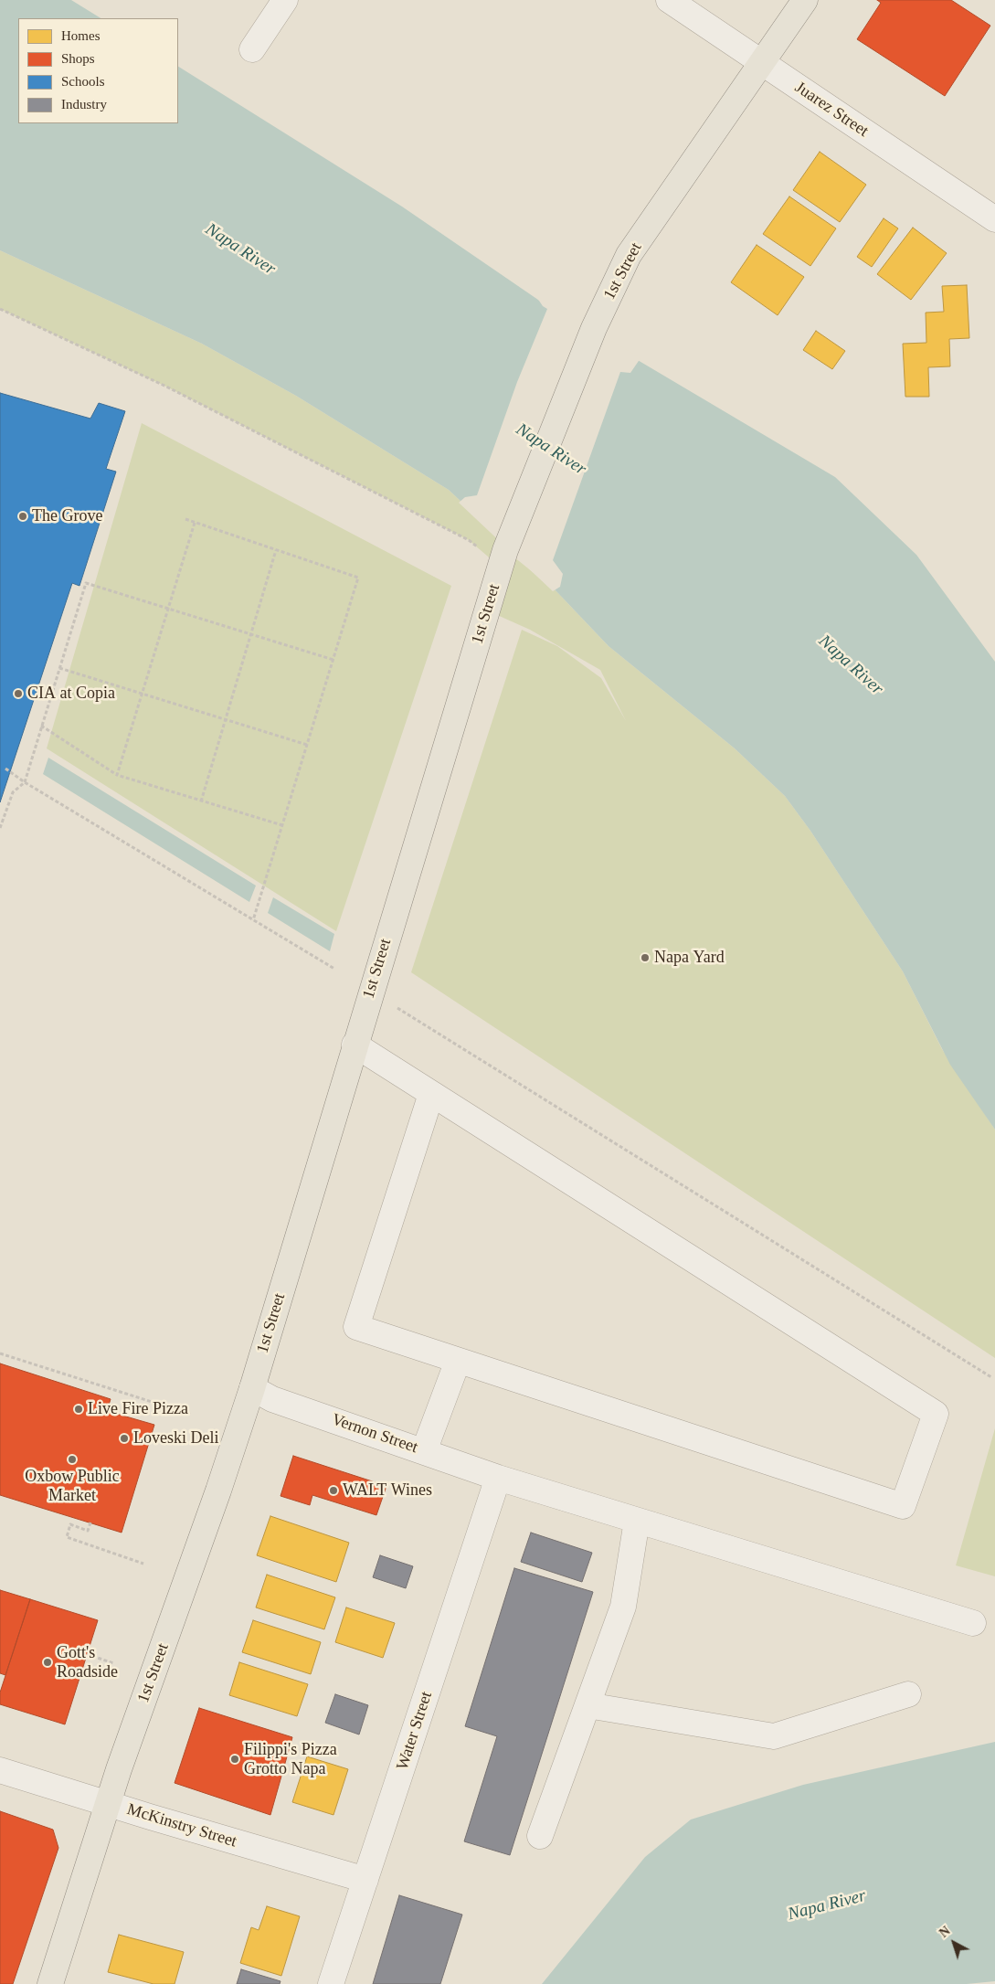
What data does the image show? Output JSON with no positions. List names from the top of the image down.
{
  "streets": {
    "main road": ["1st Street"],
    "street": [
      "Juarez Street",
      "Vernon Street",
      "Water Street",
      "McKinstry Street"
    ]
  },
  "crossings": [
    ["Juarez Street", "1st Street"],
    ["1st Street", "Vernon Street"],
    ["1st Street", "McKinstry Street"],
    ["Vernon Street", "Water Street"],
    ["Water Street", "McKinstry Street"]
  ],
  "water": ["Napa River"],
  "places": [
    "The Grove",
    "CIA at Copia",
    "Napa Yard",
    "Live Fire Pizza",
    "Loveski Deli",
    "Oxbow Public Market",
    "WALT Wines",
    "Gott's Roadside",
    "Filippi's Pizza Grotto Napa"
  ],
  "legend": [
    "Homes",
    "Shops",
    "Schools",
    "Industry"
  ],
  "north": "top left"
}
